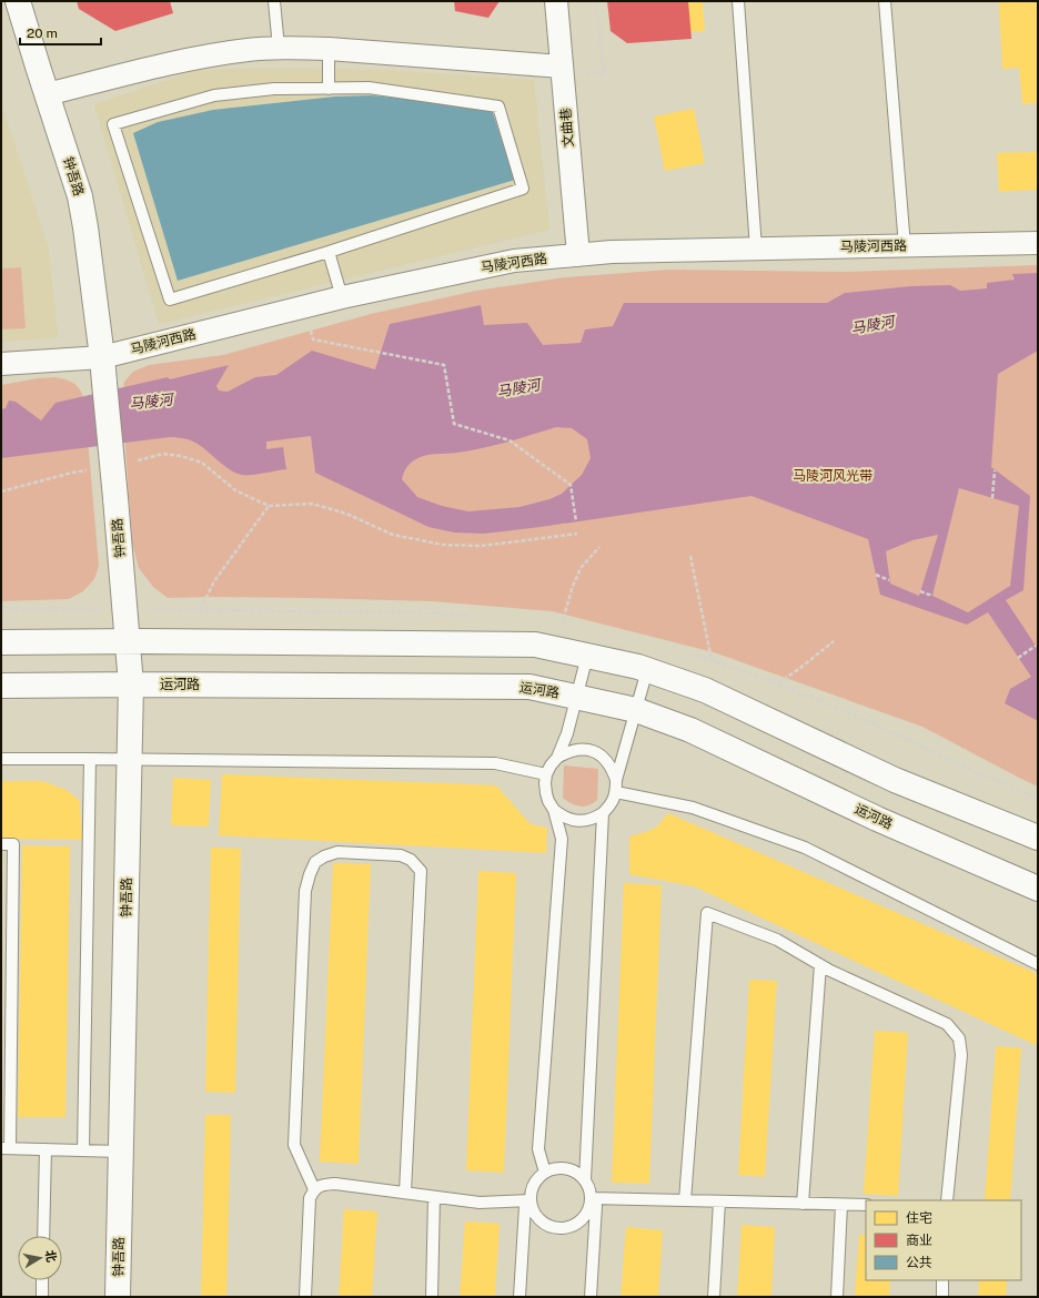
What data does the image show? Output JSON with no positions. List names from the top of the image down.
{
  "streets": {
    "street": [
      "文曲巷",
      "钟吾路",
      "马陵河西路",
      "运河路"
    ]
  },
  "crossings": [
    ["文曲巷", "马陵河西路"],
    ["钟吾路", "马陵河西路"],
    ["钟吾路", "运河路"]
  ],
  "water": ["马陵河"],
  "parks": ["马陵河风光带"],
  "legend": ["住宅", "商业", "公共"],
  "scale_bar": "20 m",
  "north": "right"
}
